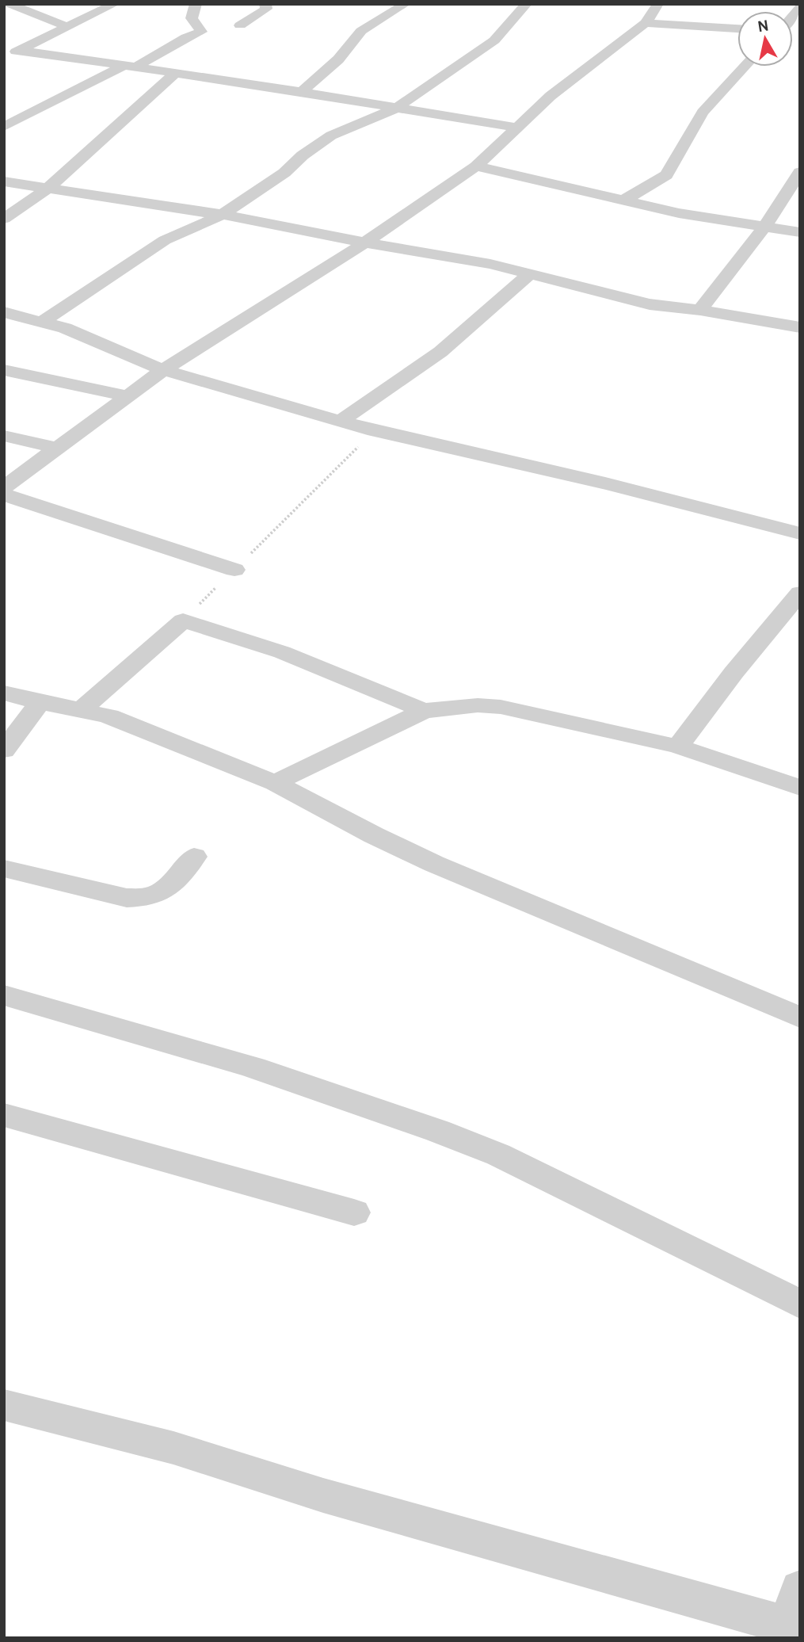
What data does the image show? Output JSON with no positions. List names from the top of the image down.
{
  "north": "top"
}
